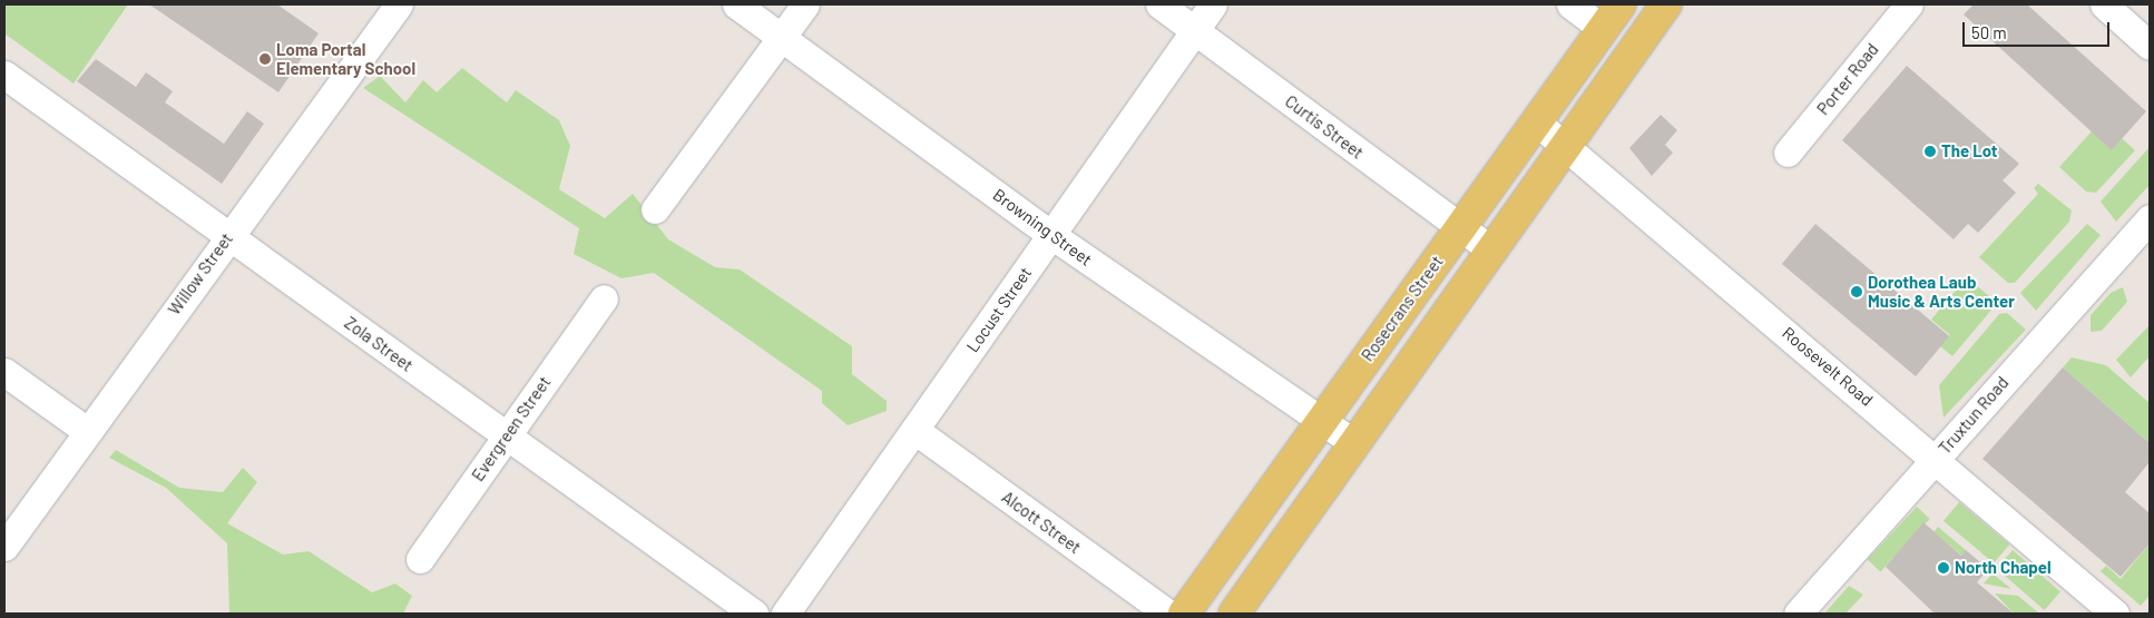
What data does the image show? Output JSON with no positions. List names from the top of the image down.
{
  "streets": {
    "main road": ["Rosecrans Street"],
    "street": [
      "Porter Road",
      "Curtis Street",
      "Browning Street",
      "Willow Street",
      "Locust Street",
      "Zola Street",
      "Roosevelt Road",
      "Truxtun Road",
      "Evergreen Street",
      "Alcott Street"
    ]
  },
  "crossings": [
    ["Curtis Street", "Rosecrans Street"],
    ["Curtis Street", "Locust Street"],
    ["Browning Street", "Rosecrans Street"],
    ["Browning Street", "Locust Street"],
    ["Willow Street", "Zola Street"],
    ["Rosecrans Street", "Roosevelt Road"],
    ["Locust Street", "Alcott Street"],
    ["Zola Street", "Evergreen Street"],
    ["Roosevelt Road", "Truxtun Road"]
  ],
  "places": [
    "Loma Portal Elementary School",
    "The Lot",
    "Dorothea Laub Music & Arts Center",
    "North Chapel"
  ],
  "scale_bar": "50 m"
}
